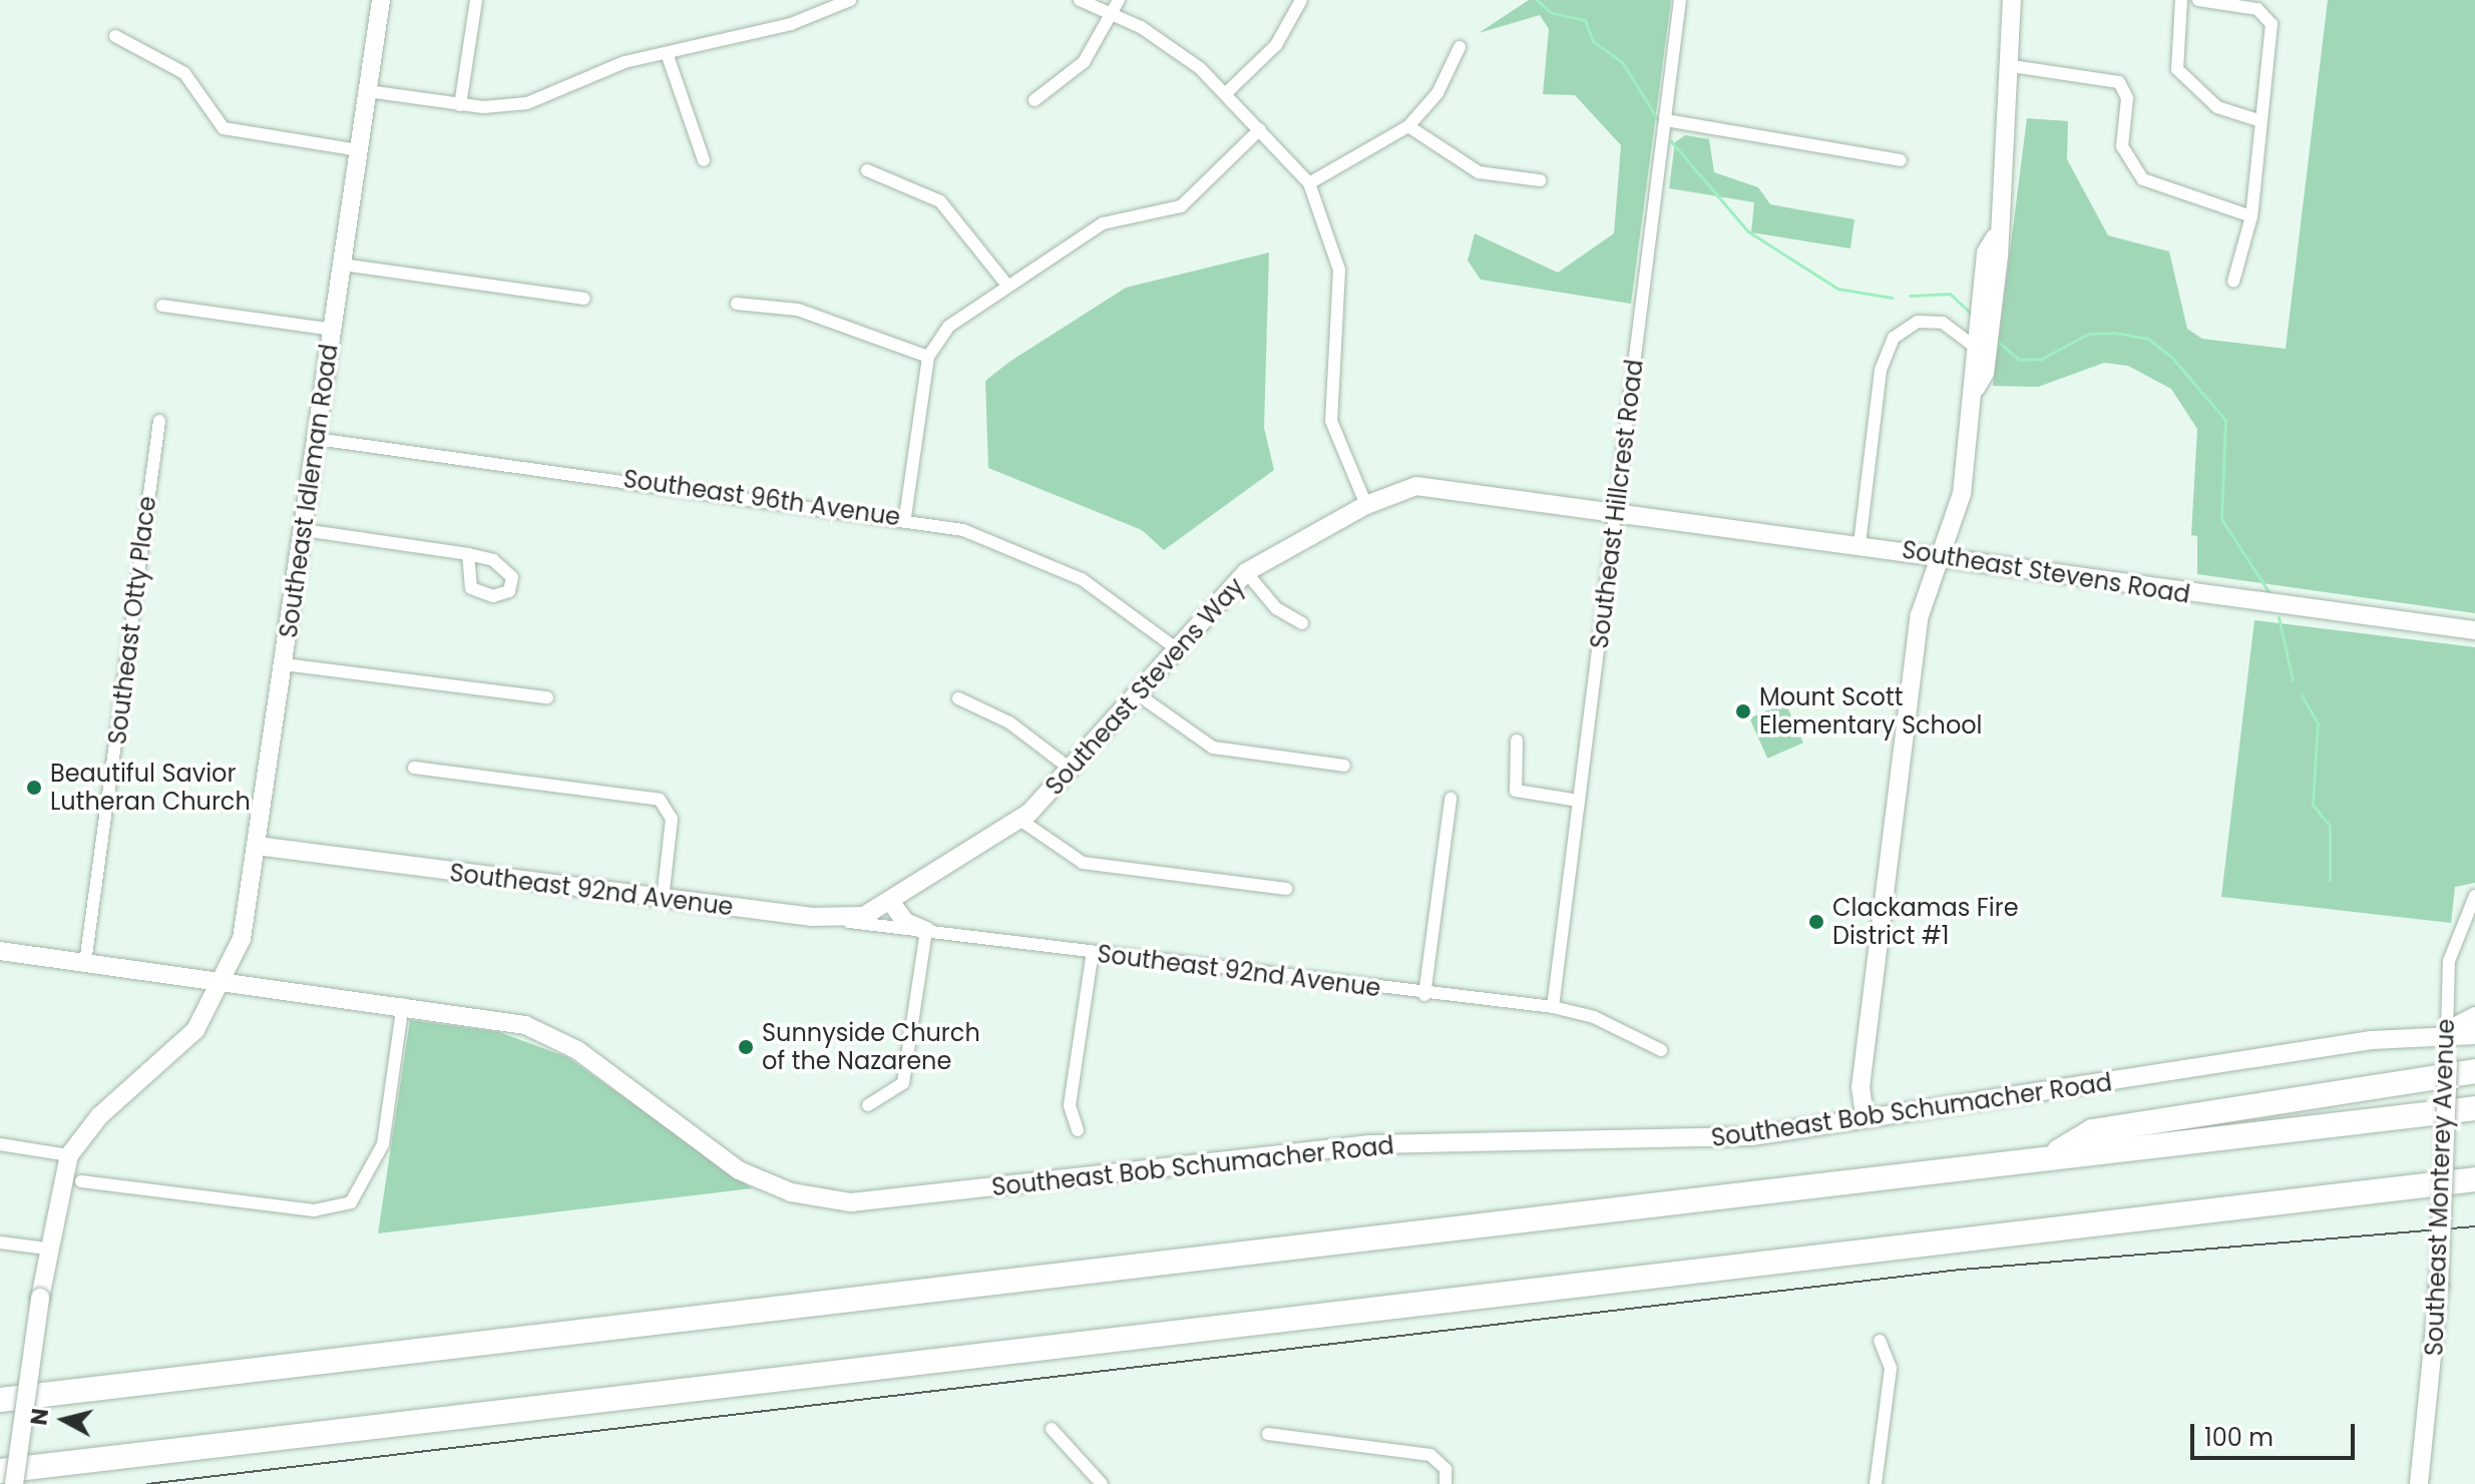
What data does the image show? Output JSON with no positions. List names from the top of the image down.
{
  "streets": {
    "street": [
      "Southeast Idleman Road",
      "Southeast 96th Avenue",
      "Southeast Hillcrest Road",
      "Southeast Stevens Road",
      "Southeast Otty Place",
      "Southeast Stevens Way",
      "Southeast 92nd Avenue",
      "Southeast Bob Schumacher Road",
      "Southeast Monterey Avenue"
    ]
  },
  "crossings": [
    ["Southeast Idleman Road", "Southeast 96th Avenue"],
    ["Southeast Idleman Road", "Southeast 92nd Avenue"],
    ["Southeast Idleman Road", "Southeast Bob Schumacher Road"],
    ["Southeast 96th Avenue", "Southeast Stevens Way"],
    ["Southeast Hillcrest Road", "Southeast Stevens Road"],
    ["Southeast Hillcrest Road", "Southeast Stevens Way"],
    ["Southeast Hillcrest Road", "Southeast 92nd Avenue"],
    ["Southeast Stevens Road", "Southeast Stevens Way"],
    ["Southeast Stevens Way", "Southeast 92nd Avenue"],
    ["Southeast Bob Schumacher Road", "Southeast Monterey Avenue"]
  ],
  "places": [
    "Mount Scott Elementary School",
    "Beautiful Savior Lutheran Church",
    "Clackamas Fire District #1",
    "Sunnyside Church of the Nazarene"
  ],
  "scale_bar": "100 m",
  "north": "left"
}
